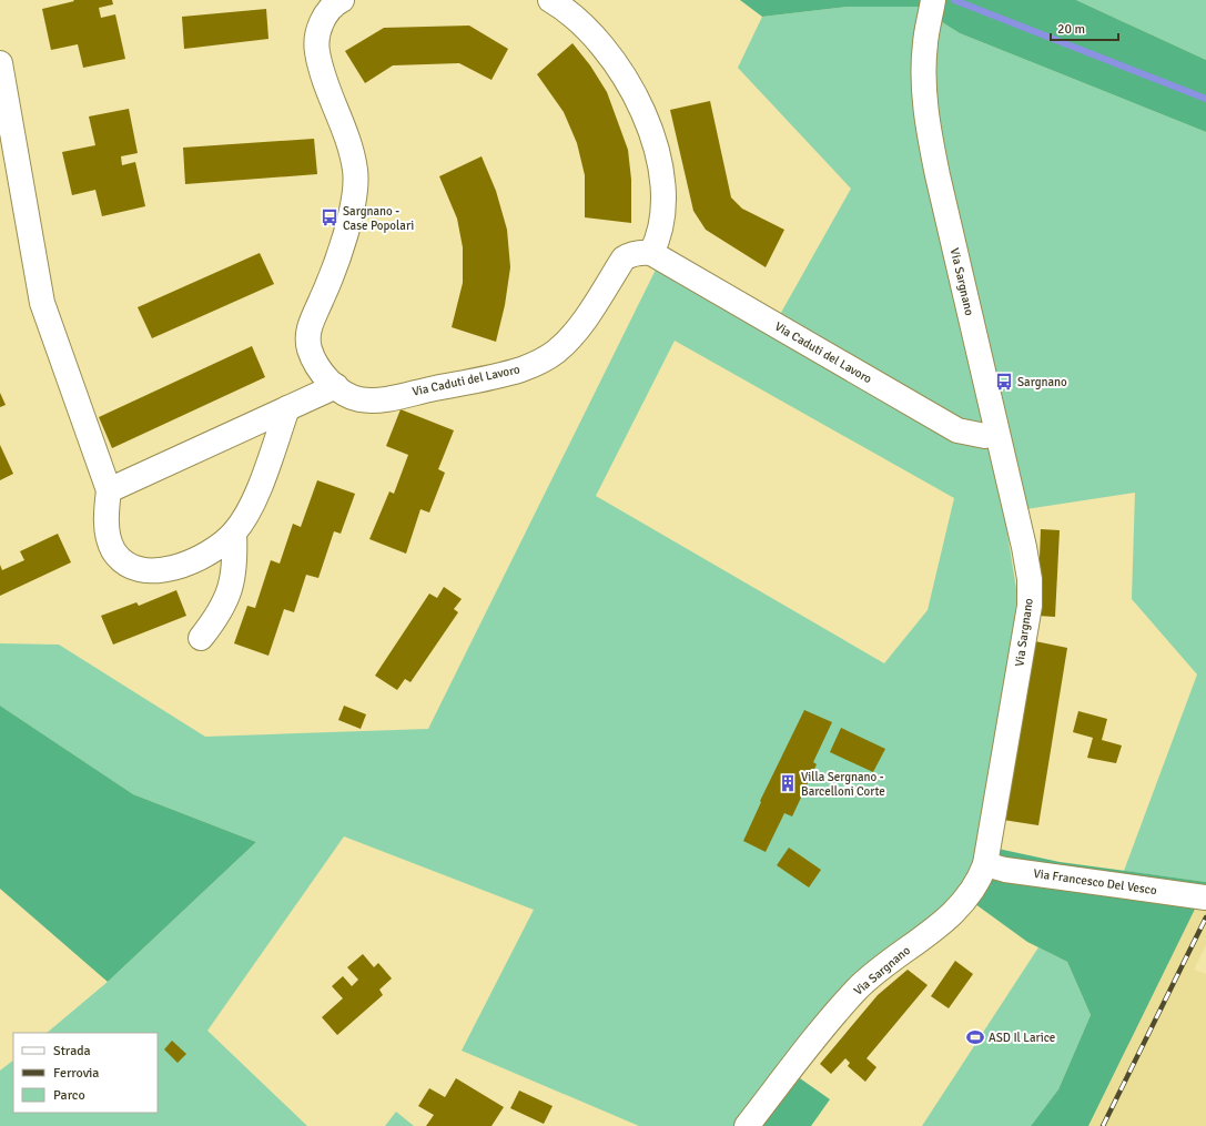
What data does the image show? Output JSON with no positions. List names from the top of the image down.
{
  "streets": {
    "street": ["Via Sargnano", "Via Caduti del Lavoro", "Via Francesco Del Vesco"]
  },
  "crossings": [
    ["Via Sargnano", "Via Caduti del Lavoro"],
    ["Via Sargnano", "Via Francesco Del Vesco"]
  ],
  "places": {
    "bus stop": ["Sargnano - Case Popolari", "Sargnano"],
    "building": ["Villa Sergnano - Barcelloni Corte"],
    "sports": ["ASD Il Larice"]
  },
  "legend": ["Strada", "Ferrovia", "Parco"],
  "scale_bar": "20 m"
}
